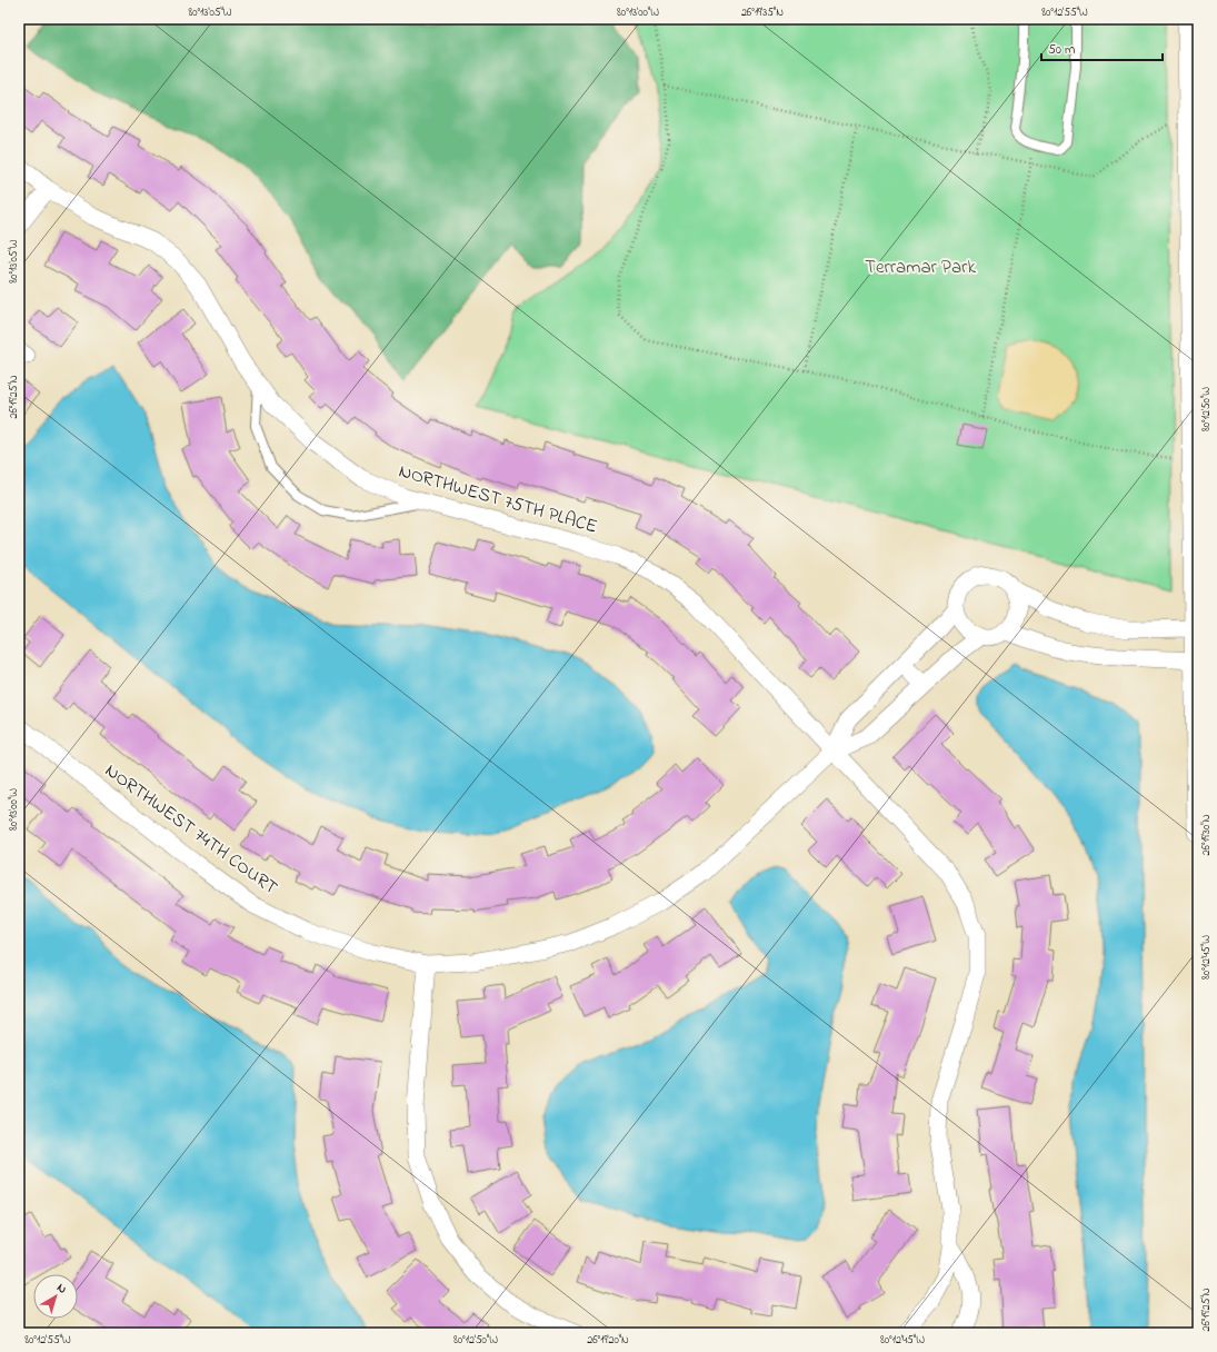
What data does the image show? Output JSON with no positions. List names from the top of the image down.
{
  "streets": {
    "street": ["NORTHWEST 75TH PLACE", "NORTHWEST 74TH COURT"]
  },
  "crossings": [
    ["NORTHWEST 75TH PLACE", "NORTHWEST 74TH COURT"]
  ],
  "parks": ["Terramar Park"],
  "scale_bar": "50 m",
  "north": "top right",
  "coordinates": [
    "80°13'05\"W",
    "80°13'00\"W",
    "26°19'35\"N",
    "80°12'55\"W",
    "26°19'25\"N",
    "80°12'50\"W",
    "26°19'30\"N",
    "80°12'45\"W",
    "26°19'20\"N"
  ]
}
